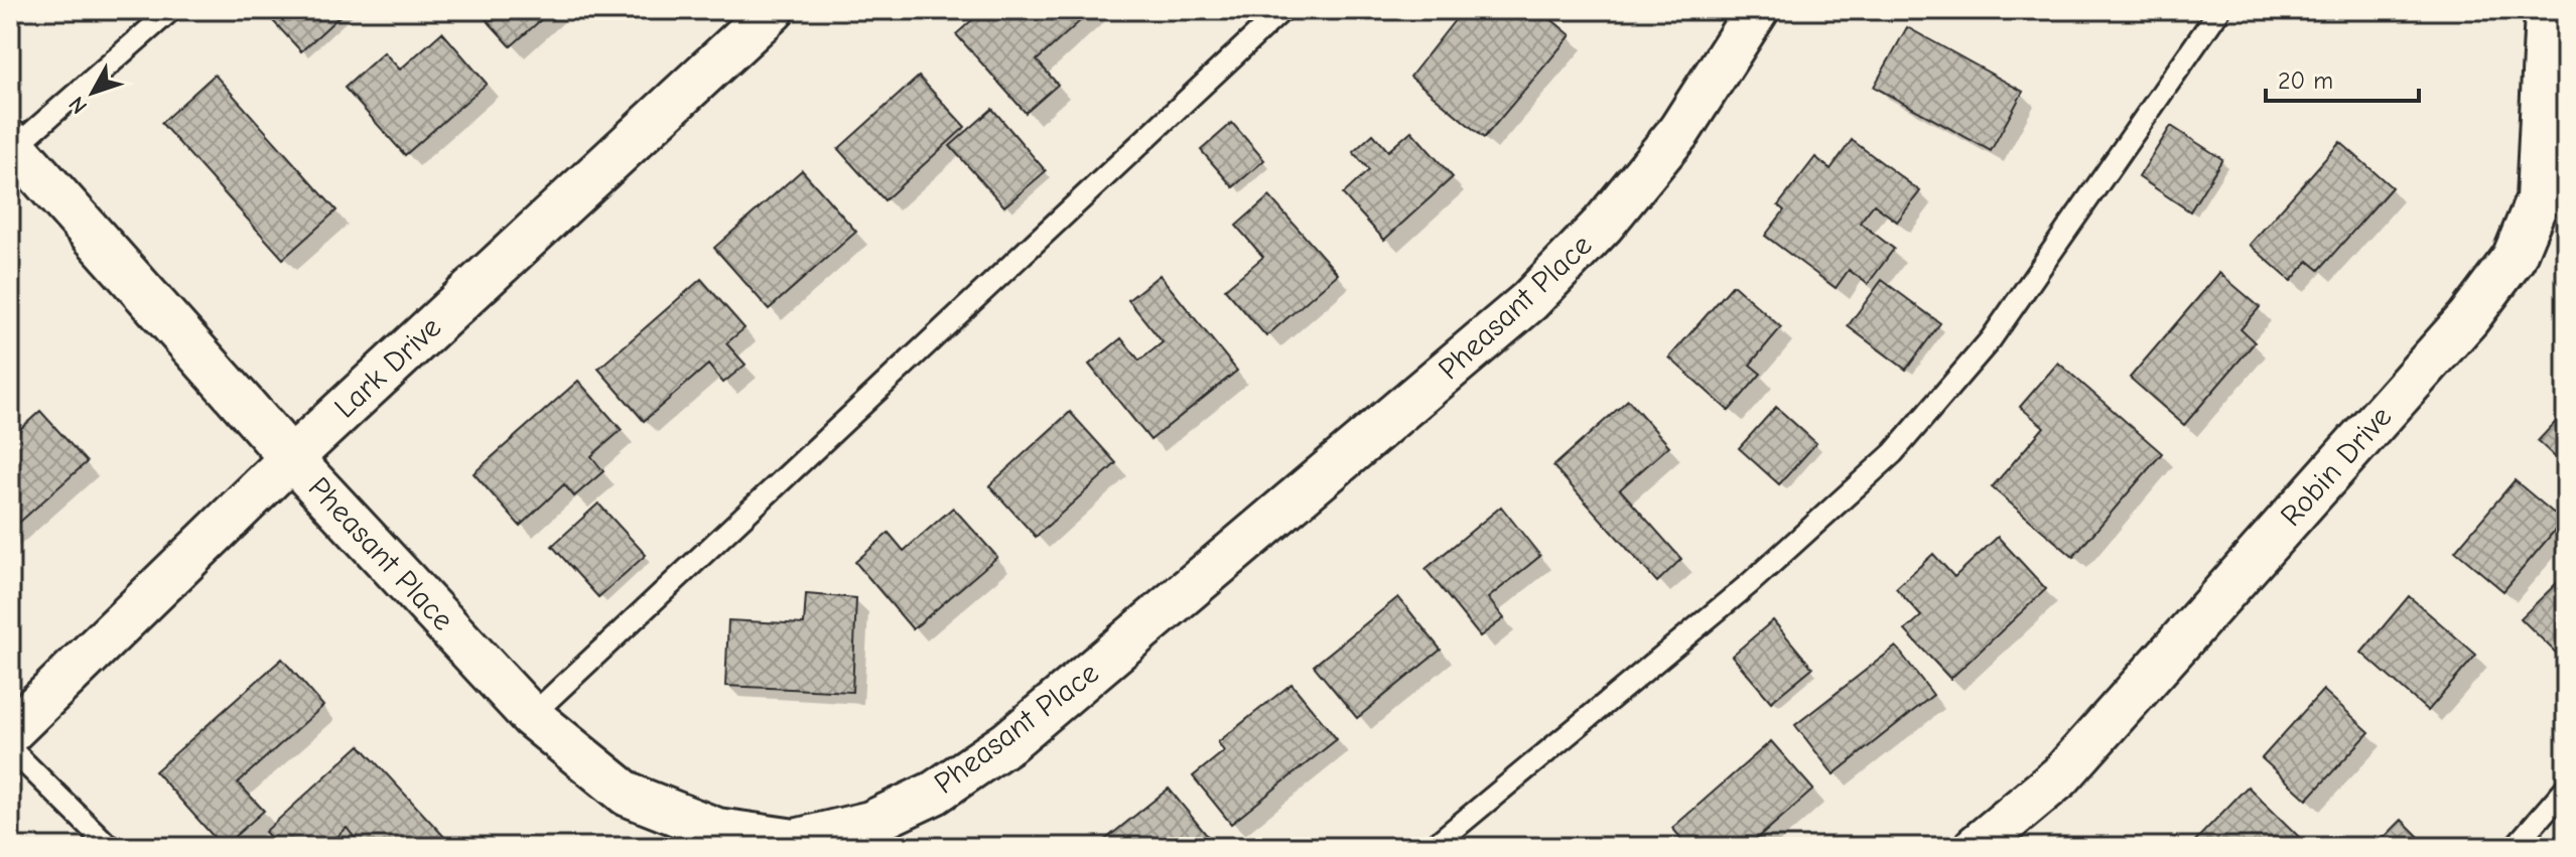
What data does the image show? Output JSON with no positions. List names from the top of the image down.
{
  "streets": {
    "street": ["Pheasant Place", "Lark Drive", "Robin Drive"]
  },
  "crossings": [
    ["Pheasant Place", "Lark Drive"]
  ],
  "scale_bar": "20 m",
  "north": "bottom left"
}
